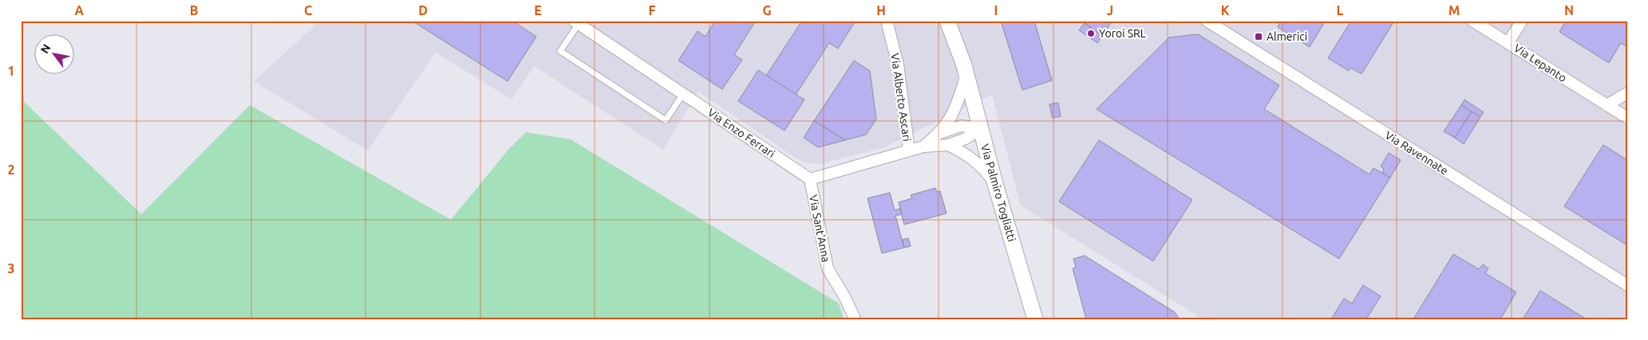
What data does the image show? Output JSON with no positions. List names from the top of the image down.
{
  "streets": {
    "main road": ["Via Palmiro Togliatti"],
    "street": [
      "Via Lepanto",
      "Via Alberto Ascari",
      "Via Enzo Ferrari",
      "Via Ravennate",
      "Via Sant'Anna"
    ]
  },
  "crossings": [
    ["Via Enzo Ferrari", "Via Sant'Anna"]
  ],
  "places": {
    "other": ["Yoroi SRL"],
    "transit": ["Almerici"]
  },
  "north": "top left",
  "grid": {
    "columns": [
      "A",
      "B",
      "C",
      "D",
      "E",
      "F",
      "G",
      "H",
      "I",
      "J",
      "K",
      "L",
      "M",
      "N"
    ],
    "rows": ["1", "2", "3"]
  }
}
